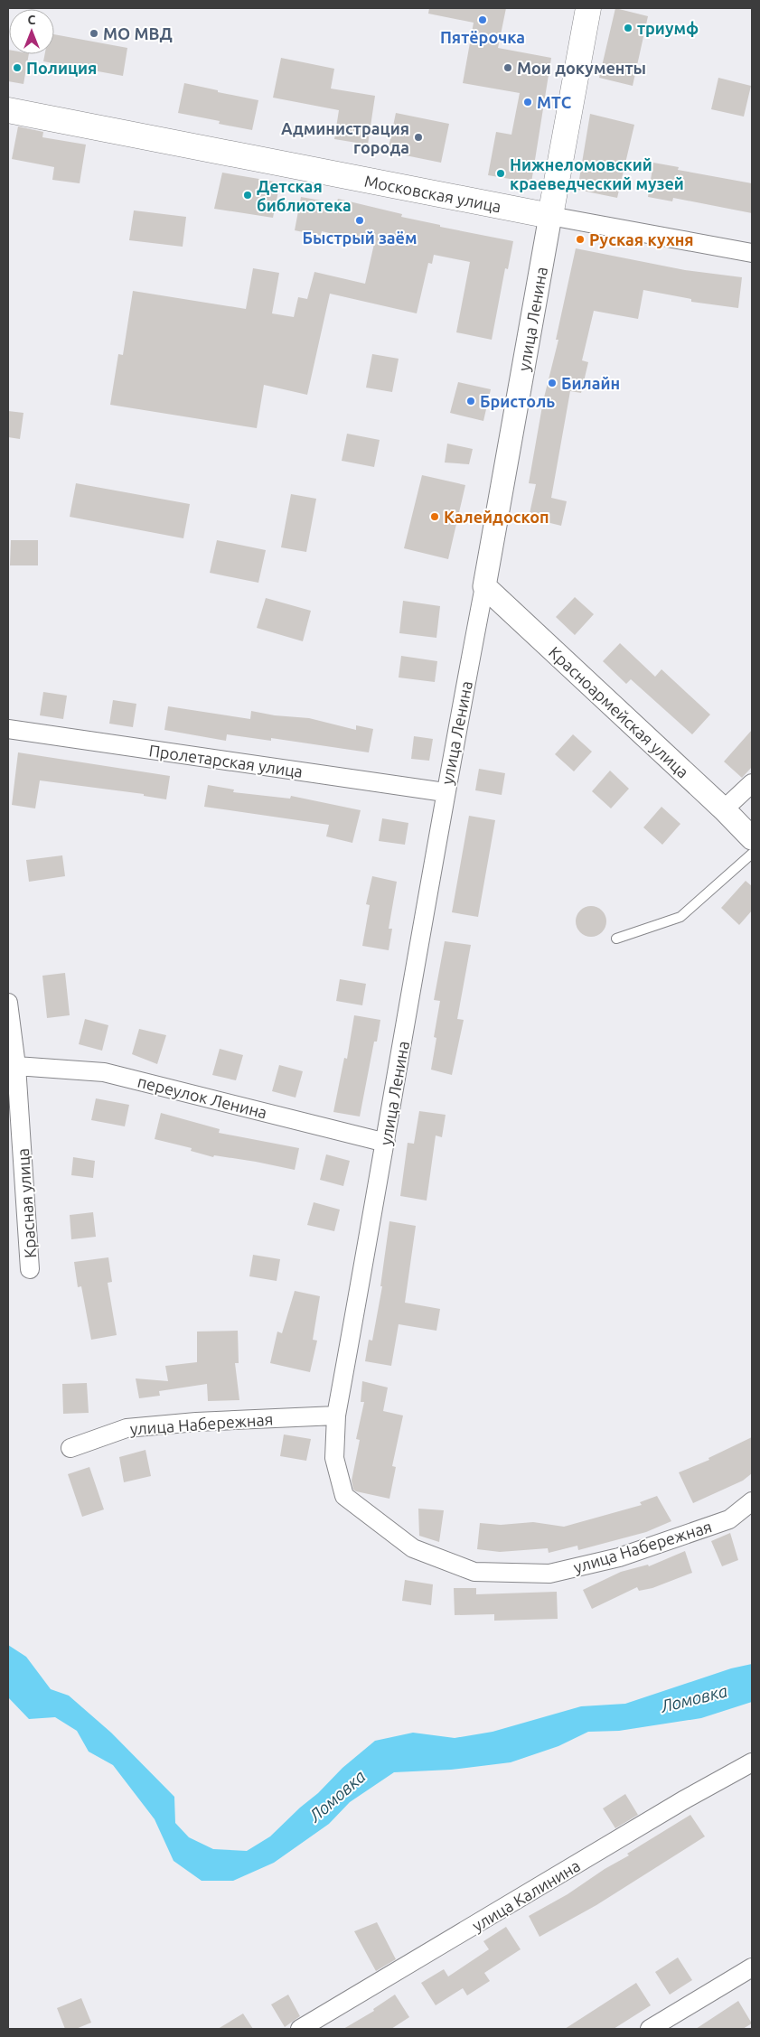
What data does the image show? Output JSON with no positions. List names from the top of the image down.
{
  "streets": {
    "main road": ["Московская улица", "улица Ленина"],
    "street": [
      "Красноармейская улица",
      "Пролетарская улица",
      "переулок Ленина",
      "Красная улица",
      "улица Набережная",
      "улица Калинина"
    ]
  },
  "crossings": [
    ["Московская улица", "улица Ленина"],
    ["улица Ленина", "Красноармейская улица"],
    ["улица Ленина", "Пролетарская улица"],
    ["улица Ленина", "переулок Ленина"],
    ["улица Ленина", "улица Набережная"],
    ["переулок Ленина", "Красная улица"]
  ],
  "water": ["Ломовка"],
  "places": [
    "Пятёрочка",
    "триумф",
    "МО МВД",
    "Полиция",
    "Мои документы",
    "МТС",
    "Администрация города",
    "Нижнеломовский краеведческий музей",
    "Детская библиотека",
    "Быстрый заём",
    "Руская кухня",
    "Билайн",
    "Бристоль",
    "Калейдоскоп"
  ],
  "north": "top"
}
